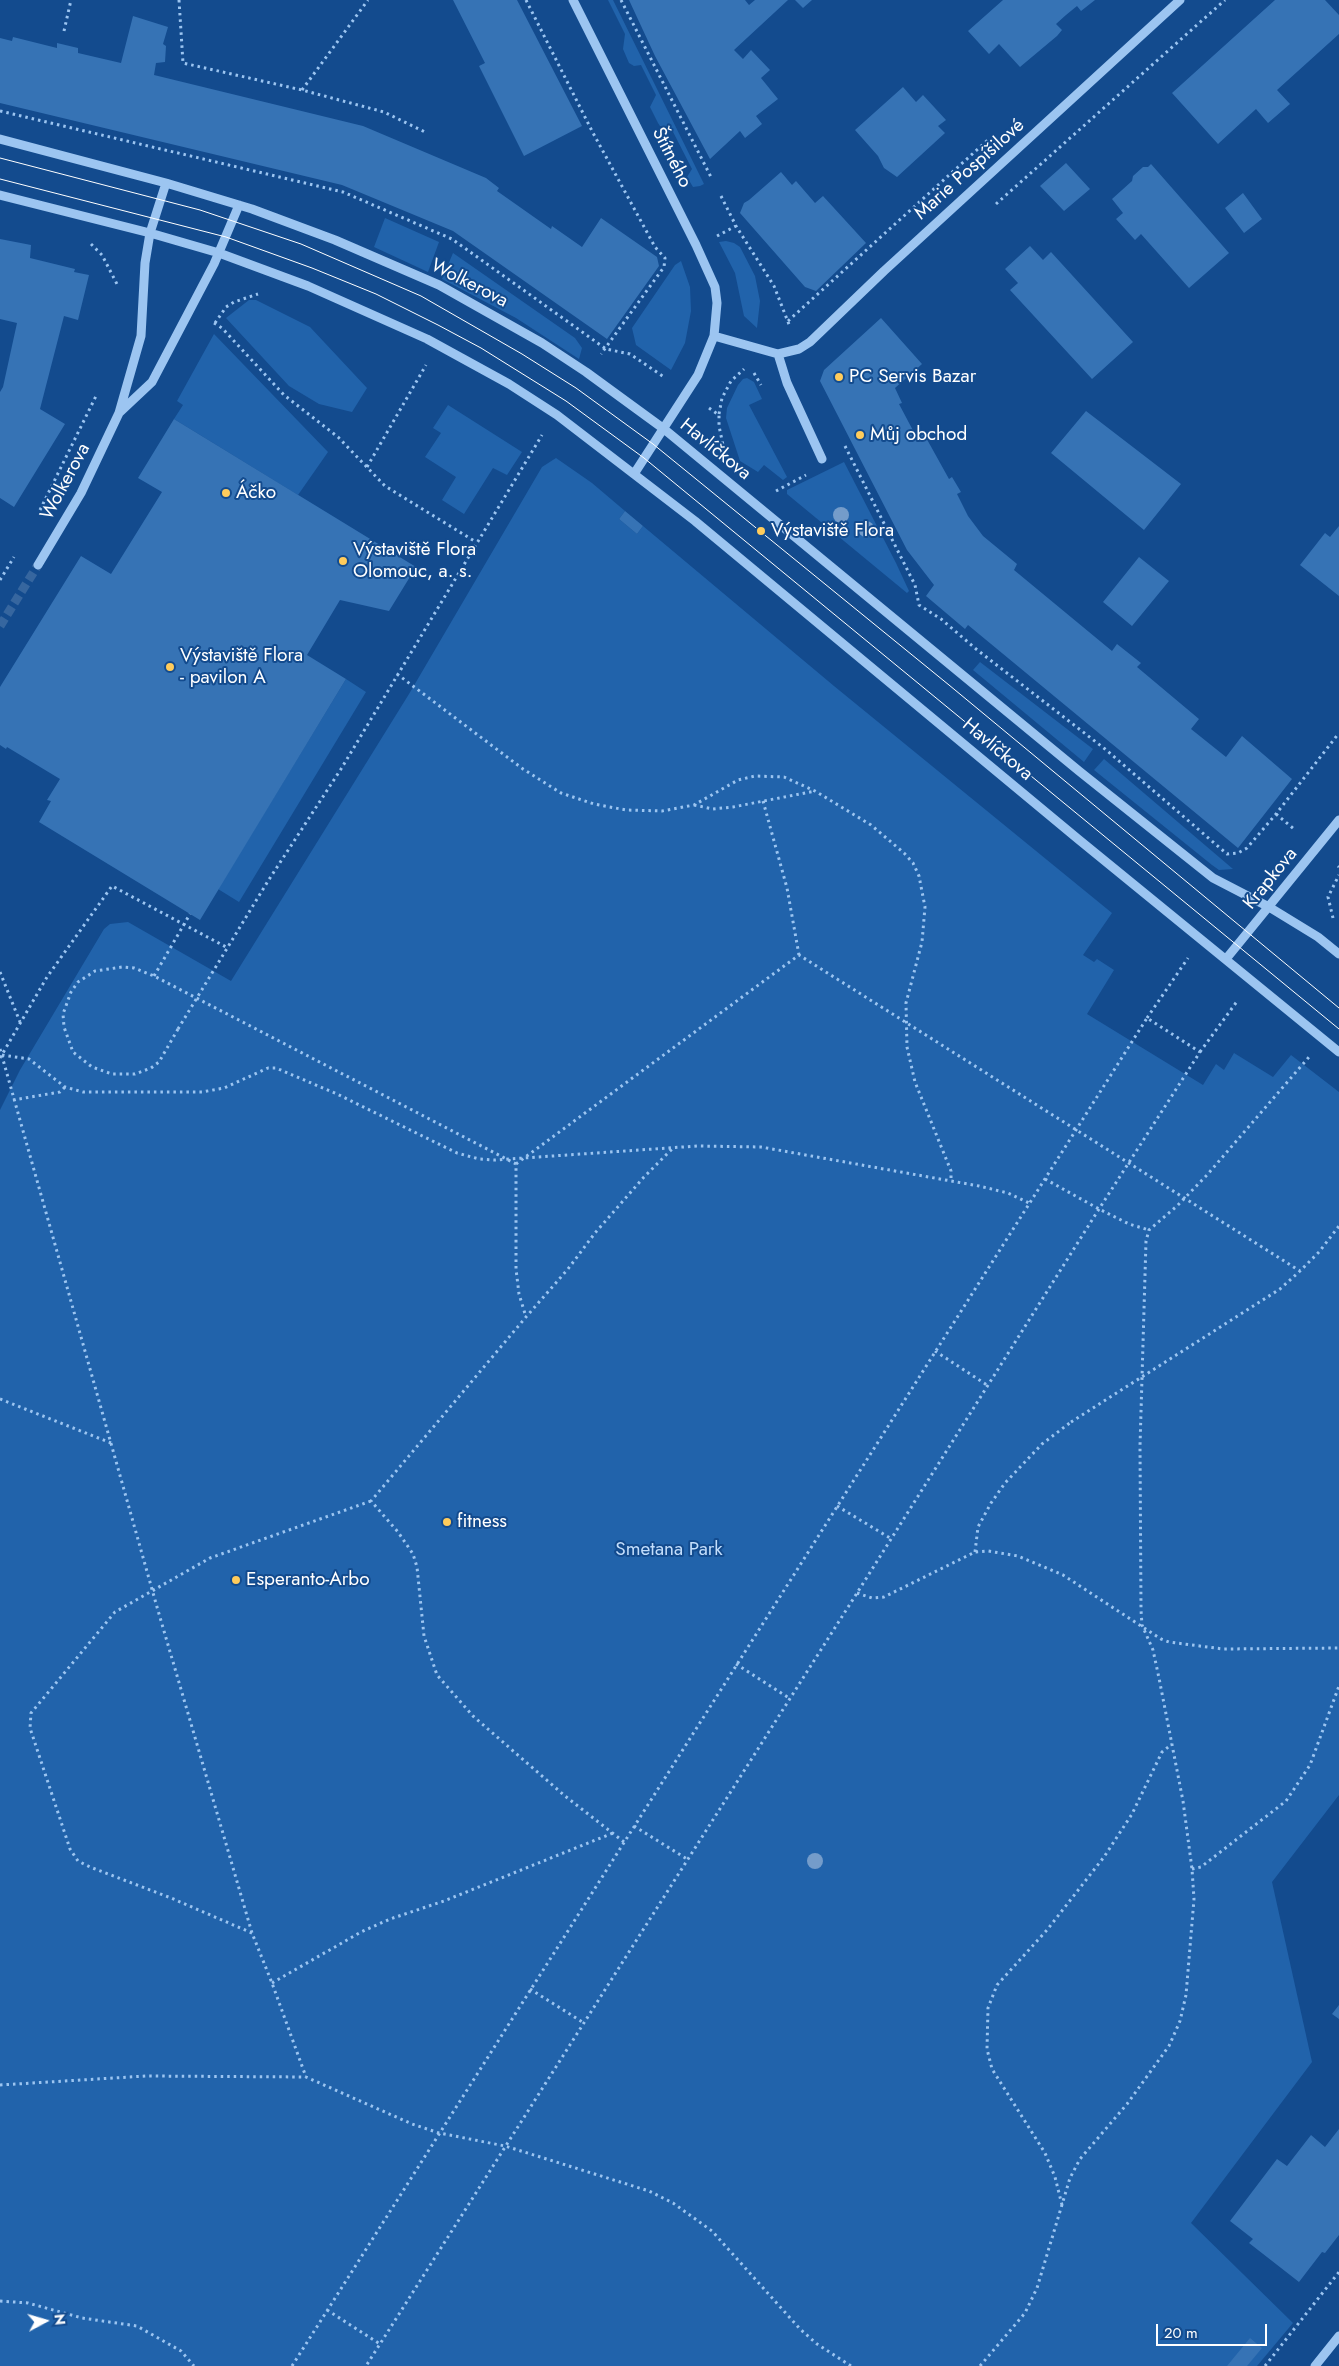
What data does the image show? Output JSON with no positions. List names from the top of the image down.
{
  "streets": {
    "street": [
      "Štítného",
      "Marie Pospíšilové",
      "Wolkerova",
      "Havlíčkova",
      "Krapkova"
    ]
  },
  "crossings": [
    ["Štítného", "Wolkerova"],
    ["Štítného", "Havlíčkova"],
    ["Wolkerova", "Havlíčkova"],
    ["Havlíčkova", "Krapkova"]
  ],
  "parks": ["Smetana Park"],
  "places": [
    "PC Servis Bazar",
    "Můj obchod",
    "Áčko",
    "Výstaviště Flora",
    "Výstaviště Flora Olomouc, a. s.",
    "Výstaviště Flora - pavilon A",
    "fitness",
    "Esperanto-Arbo"
  ],
  "scale_bar": "20 m",
  "north": "right"
}
